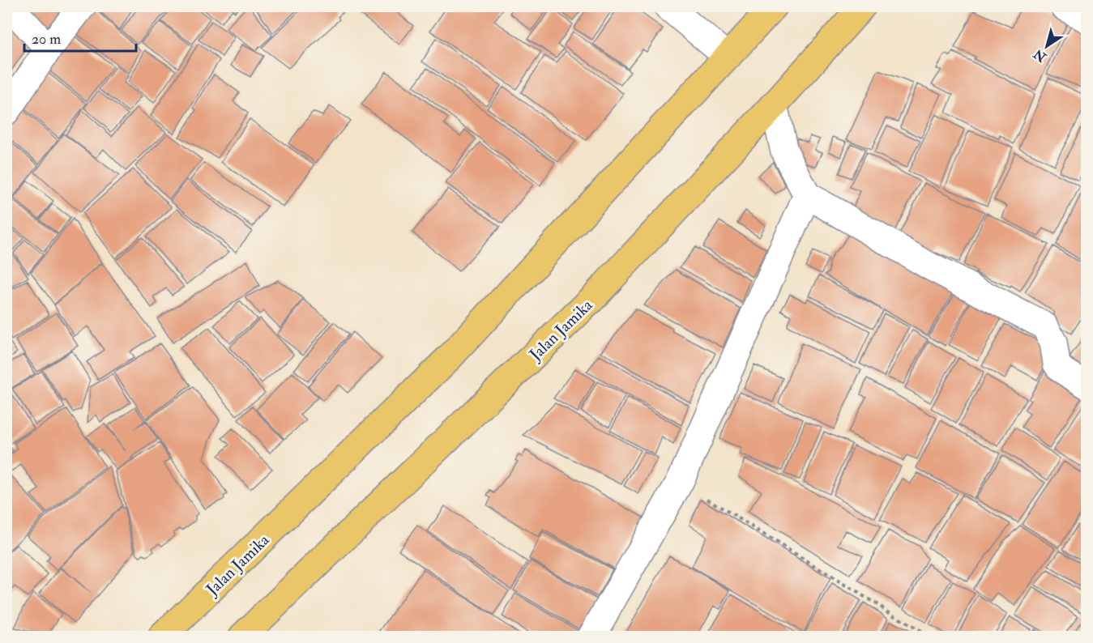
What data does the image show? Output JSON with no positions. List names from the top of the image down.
{
  "streets": {
    "main road": ["Jalan Jamika"]
  },
  "scale_bar": "20 m",
  "north": "bottom left"
}
